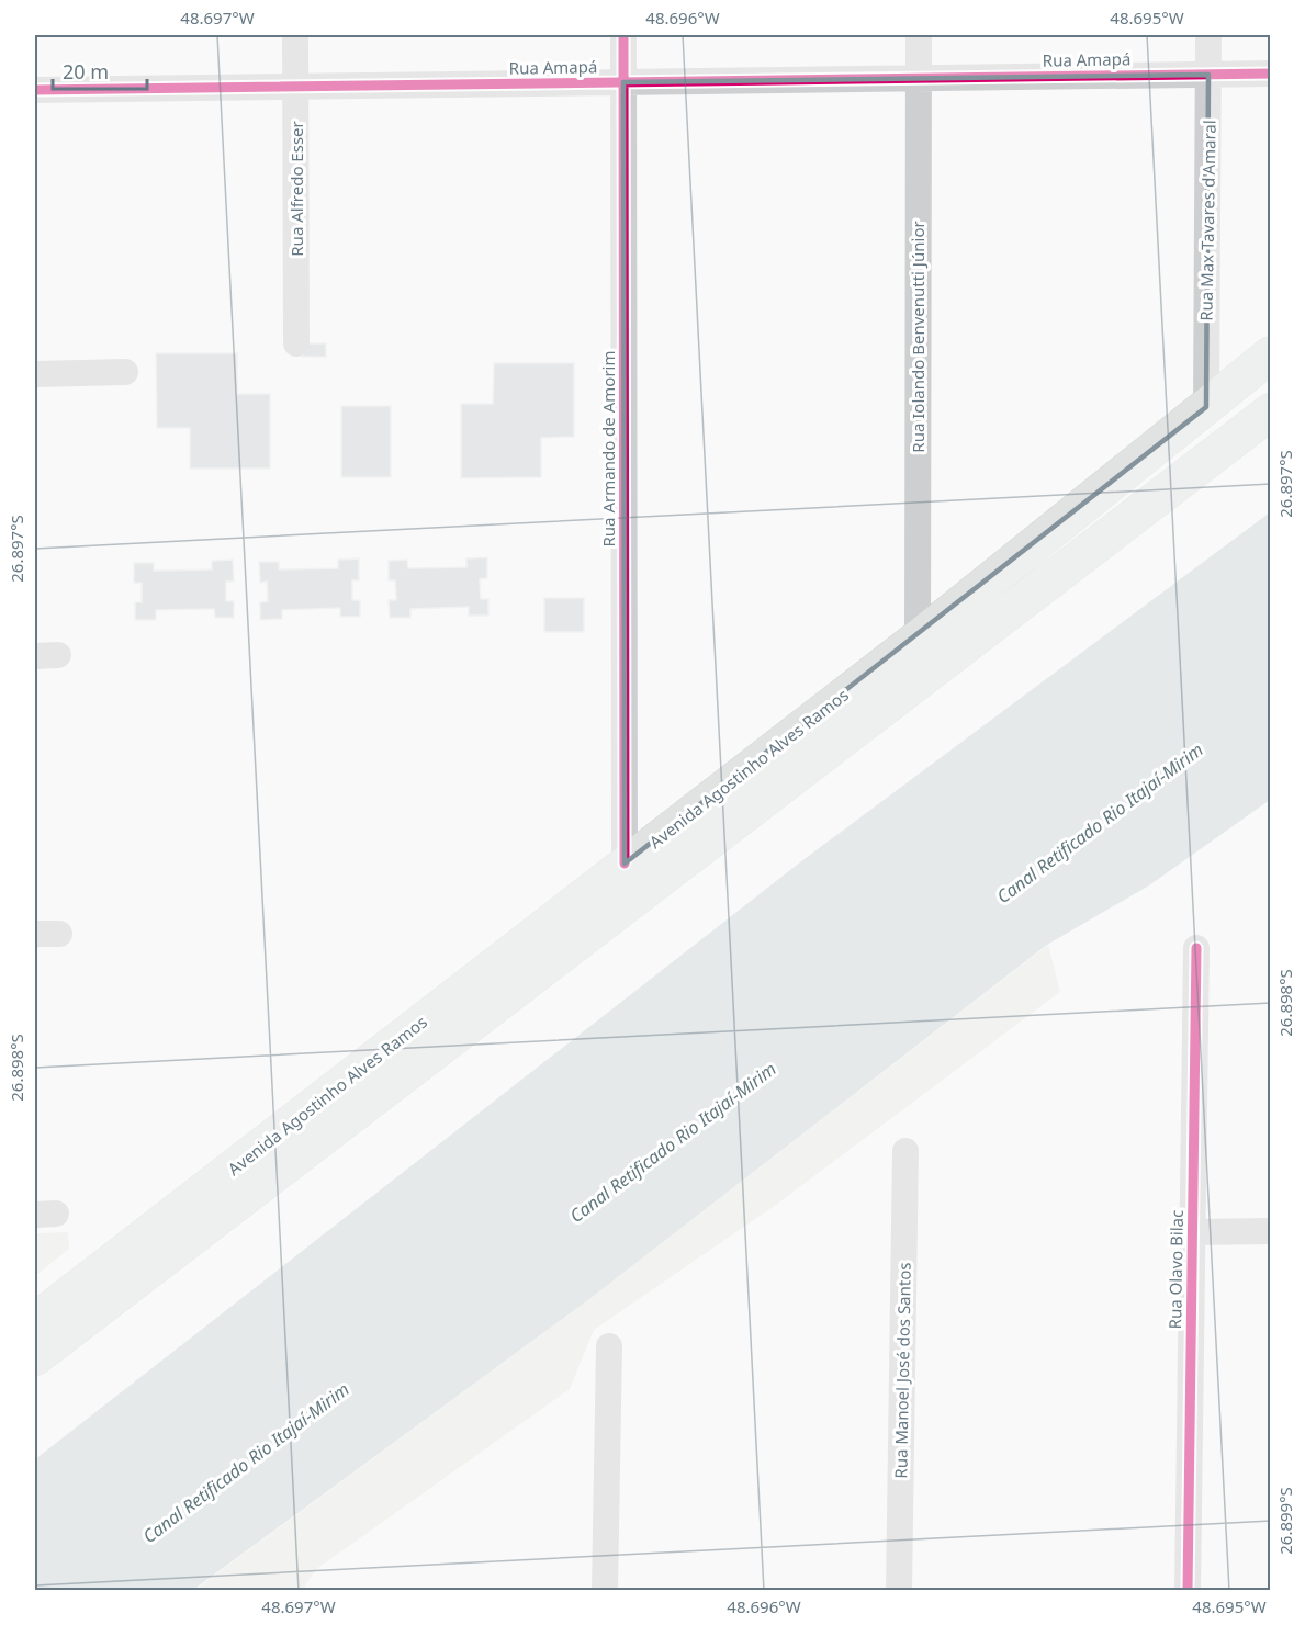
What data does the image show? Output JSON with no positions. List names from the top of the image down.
{
  "streets": {
    "main road": ["Avenida Agostinho Alves Ramos"],
    "street": [
      "Rua Amapá",
      "Rua Alfredo Esser",
      "Rua Max Tavares d'Amaral",
      "Rua Iolando Benvenutti Júnior",
      "Rua Armando de Amorim",
      "Rua Olavo Bilac",
      "Rua Manoel José dos Santos"
    ]
  },
  "crossings": [
    ["Rua Amapá", "Rua Alfredo Esser"],
    ["Rua Amapá", "Rua Max Tavares d'Amaral"],
    ["Rua Amapá", "Rua Iolando Benvenutti Júnior"],
    ["Rua Amapá", "Rua Armando de Amorim"],
    ["Rua Max Tavares d'Amaral", "Avenida Agostinho Alves Ramos"],
    ["Rua Iolando Benvenutti Júnior", "Avenida Agostinho Alves Ramos"],
    ["Rua Armando de Amorim", "Avenida Agostinho Alves Ramos"]
  ],
  "water": ["Canal Retificado Rio Itajaí-Mirim"],
  "scale_bar": "20 m",
  "coordinates": [
    "48.697°W",
    "48.696°W",
    "48.695°W",
    "26.897°S",
    "26.898°S",
    "26.899°S"
  ]
}
